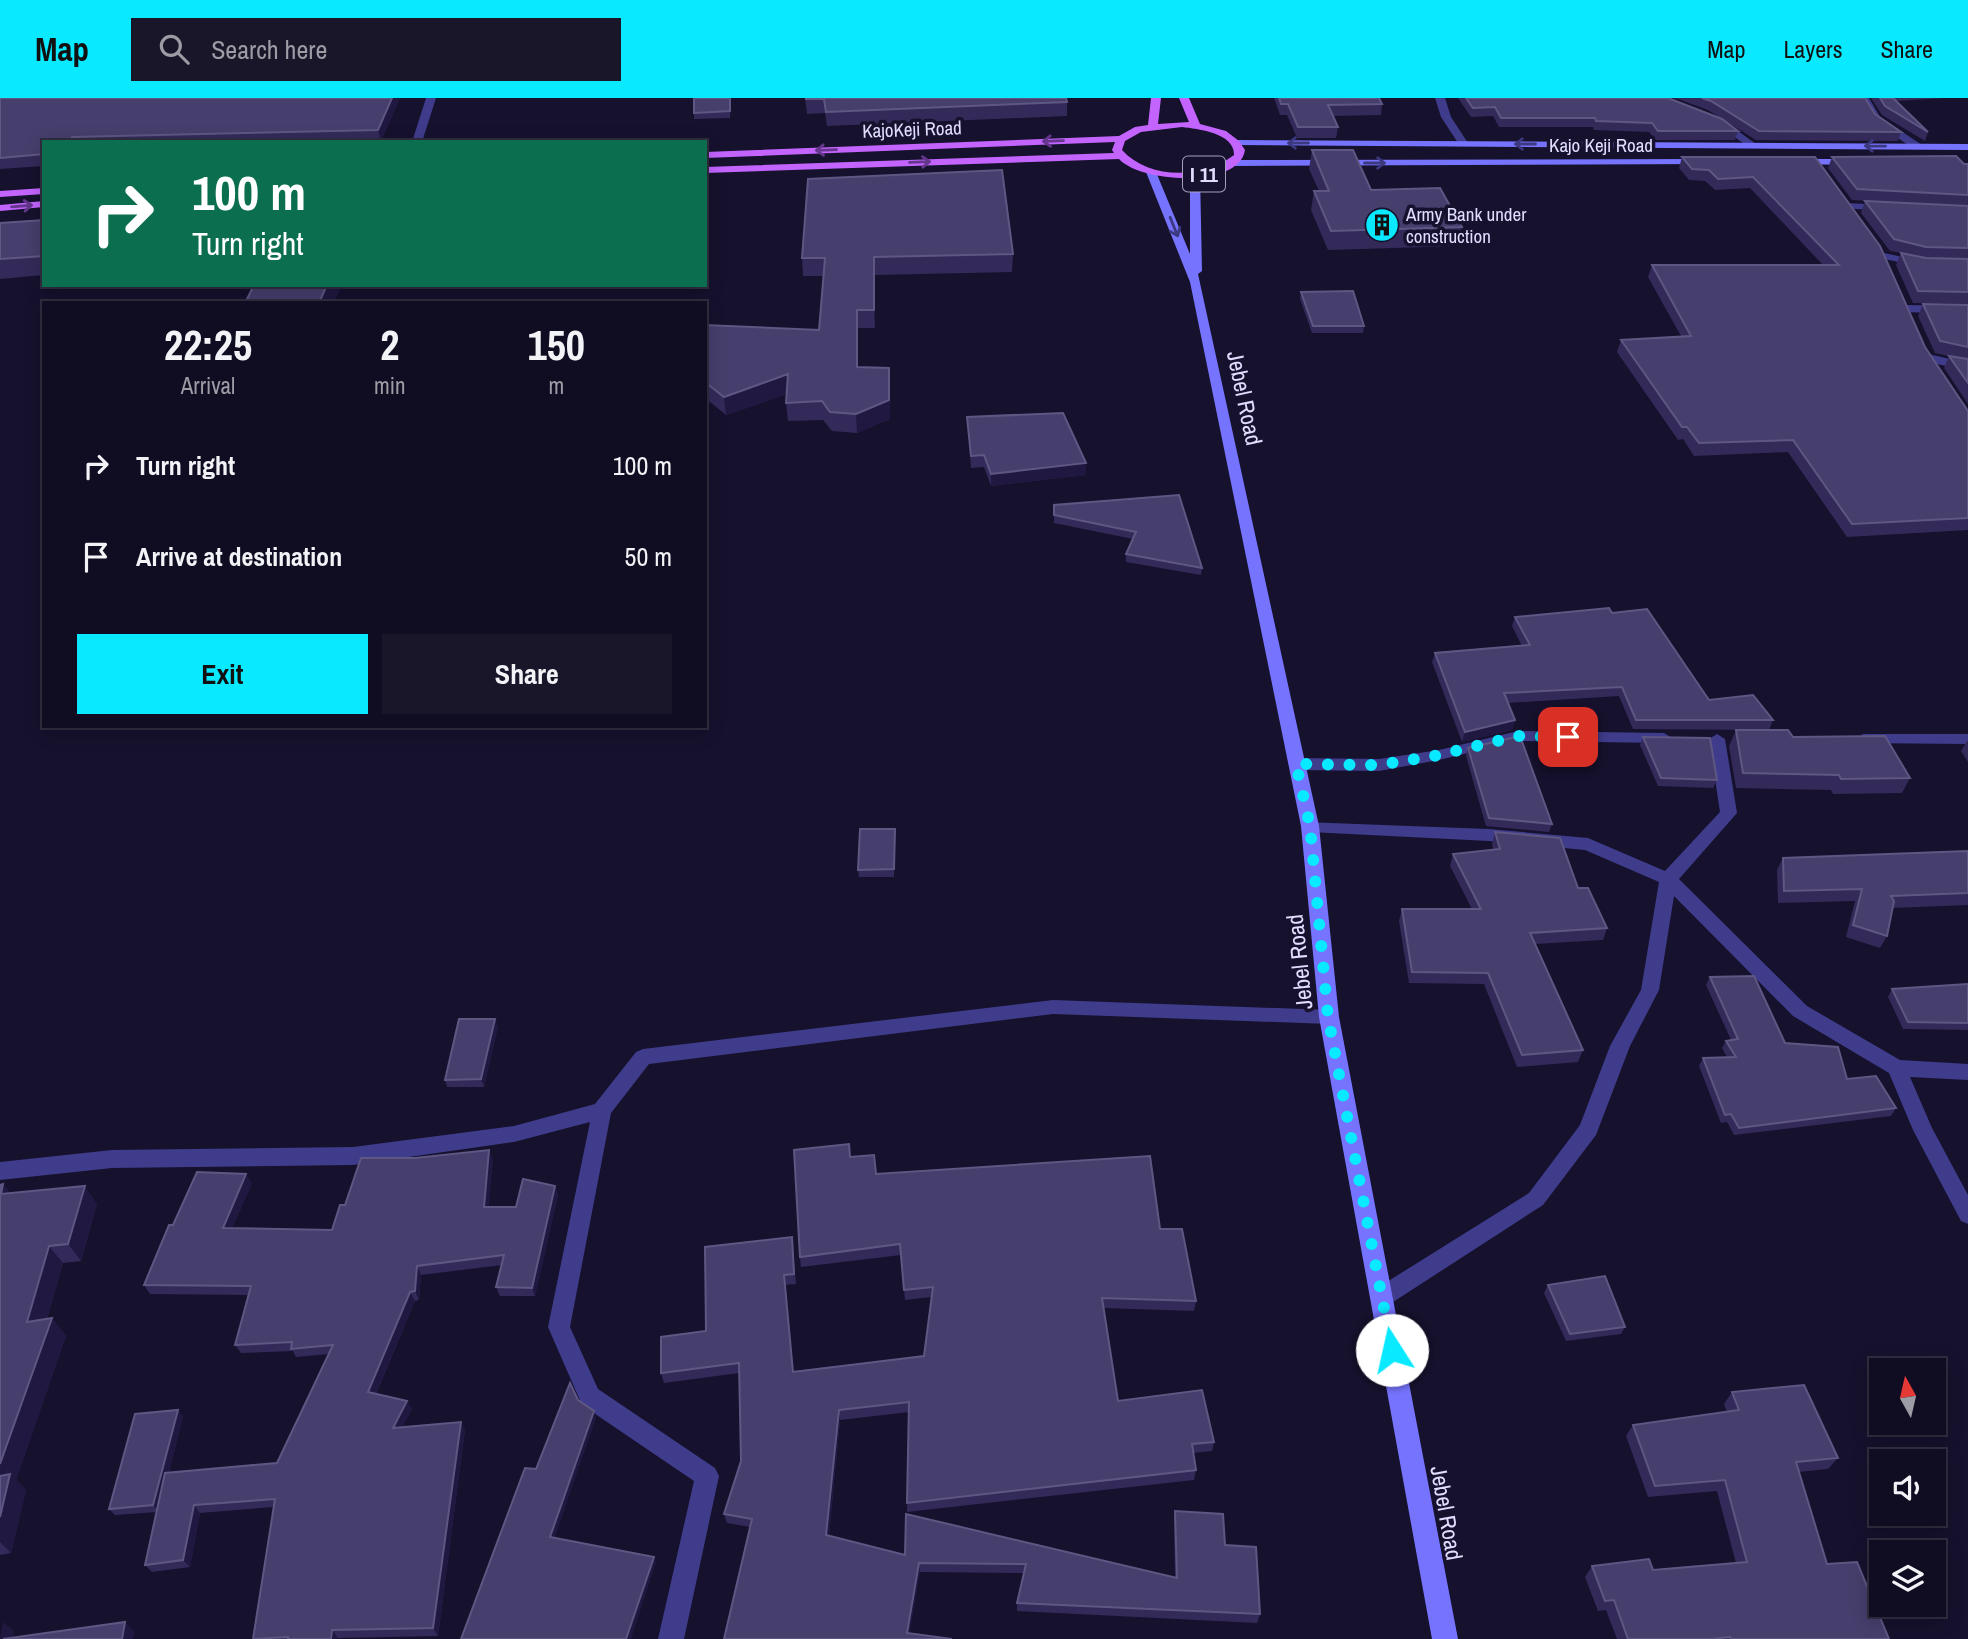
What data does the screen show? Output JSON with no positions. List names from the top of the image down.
{
  "streets": {
    "main road": [
      "KajoKeji Road",
      "Kajo Keji Road",
      "I 11",
      "Jebel Road"
    ]
  },
  "crossings": [
    ["KajoKeji Road", "I 11"],
    ["Kajo Keji Road", "I 11"],
    ["I 11", "Jebel Road"]
  ],
  "places": {
    "building": ["Army Bank under construction"]
  },
  "north": "top",
  "page": {
    "header": "Map",
    "search": "Search here",
    "nav": ["Map", "Layers", "Share"],
    "turn": ["100 m", "Turn right"],
    "eta": [
      "22:25",
      "Arrival",
      "2",
      "min",
      "150",
      "m"
    ],
    "list": [
      {
        "name": "Turn right",
        "value": "100 m"
      },
      {
        "name": "Arrive at destination",
        "value": "50 m"
      }
    ],
    "buttons": ["Exit", "Share"]
  }
}
